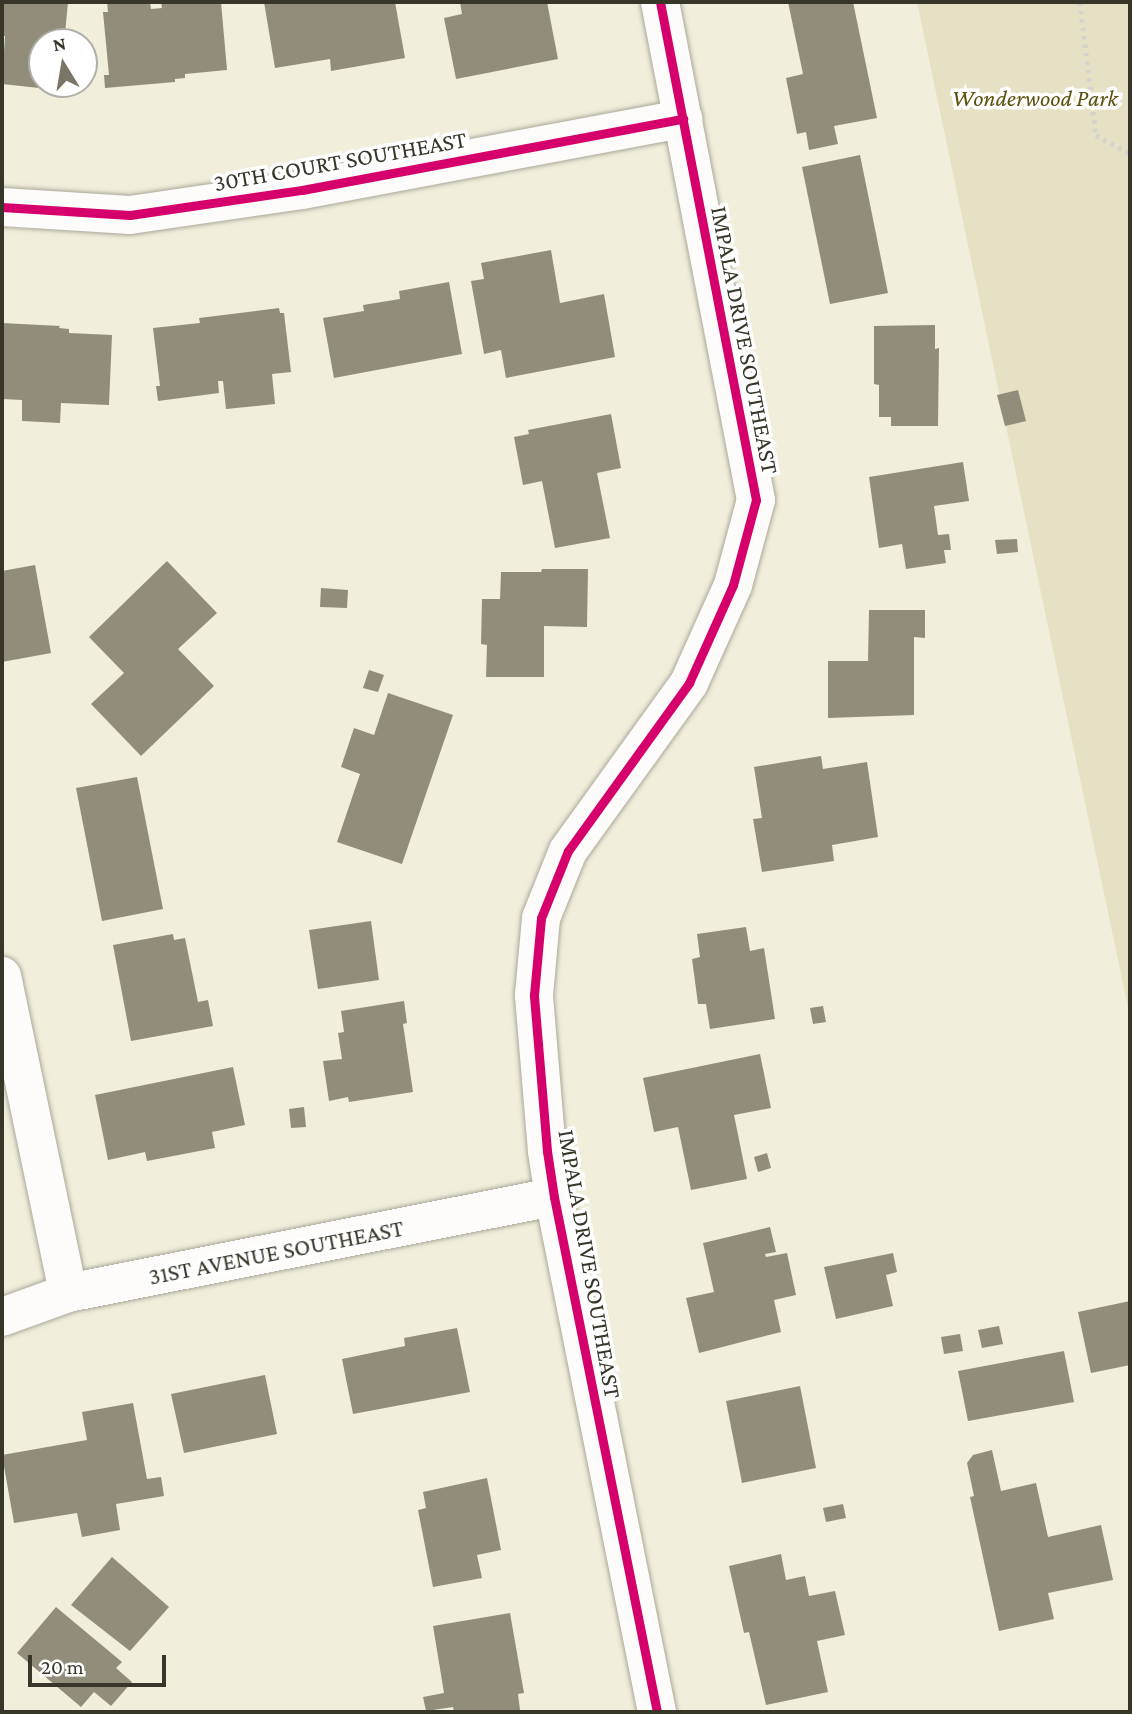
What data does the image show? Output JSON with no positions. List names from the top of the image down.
{
  "streets": {
    "street": ["30TH COURT SOUTHEAST", "IMPALA DRIVE SOUTHEAST", "31ST AVENUE SOUTHEAST"]
  },
  "crossings": [
    ["30TH COURT SOUTHEAST", "IMPALA DRIVE SOUTHEAST"],
    ["IMPALA DRIVE SOUTHEAST", "31ST AVENUE SOUTHEAST"]
  ],
  "parks": ["Wonderwood Park"],
  "scale_bar": "20 m",
  "north": "top"
}
